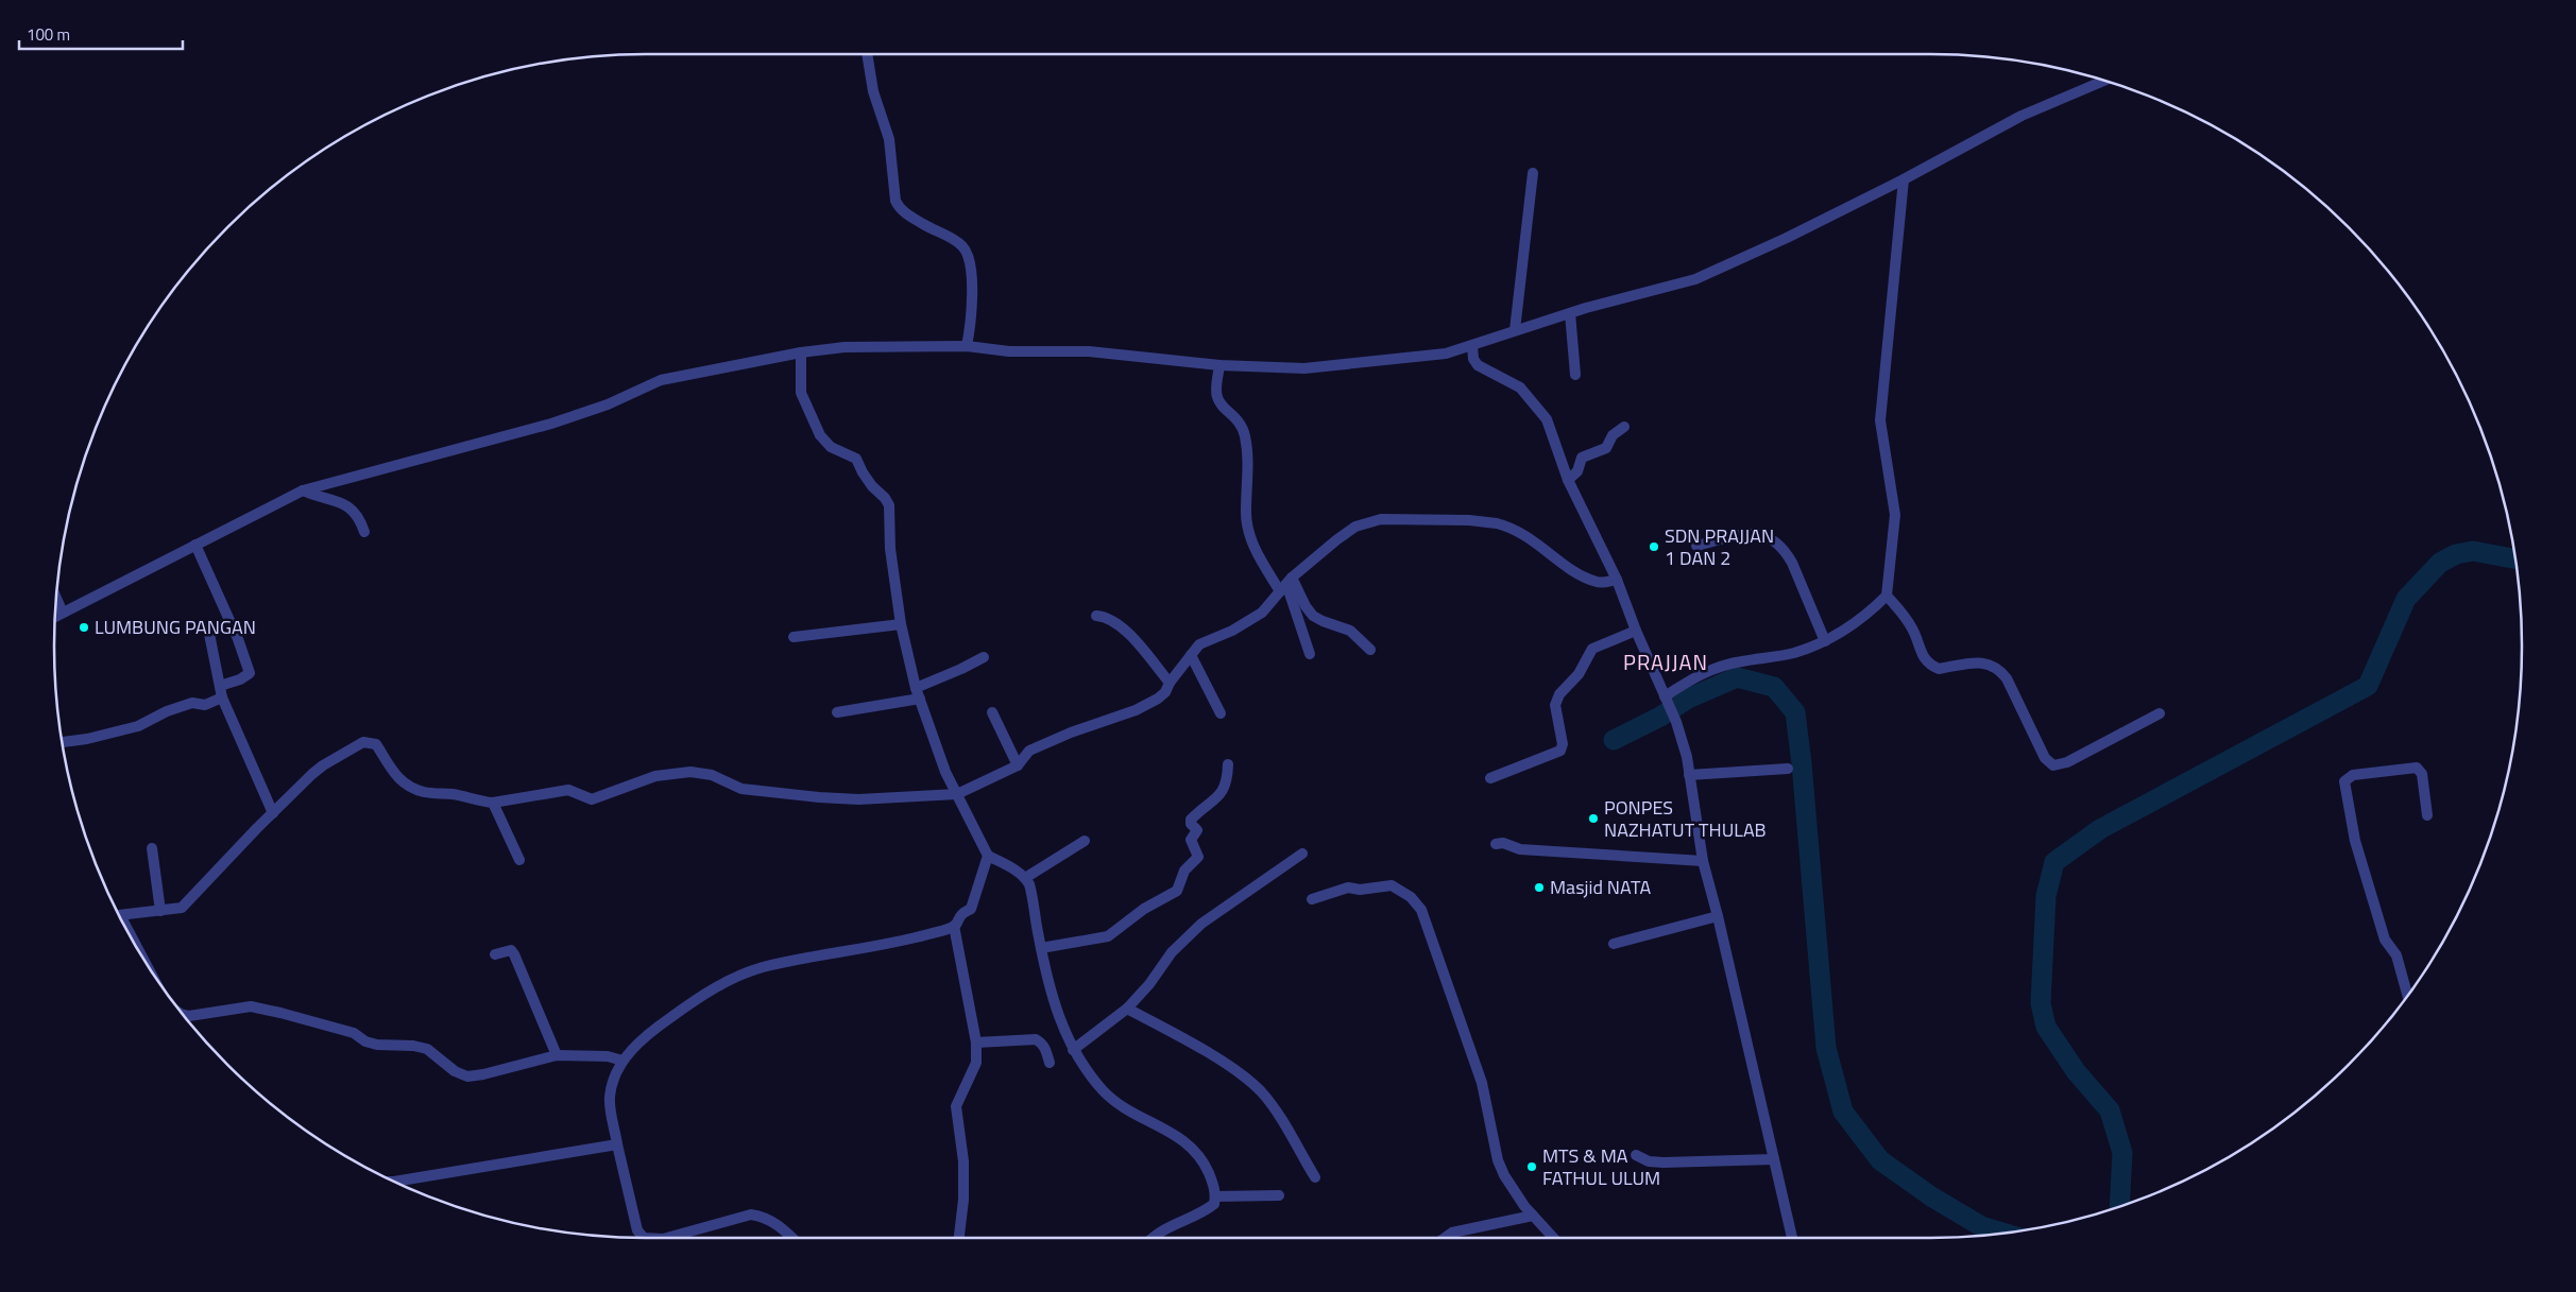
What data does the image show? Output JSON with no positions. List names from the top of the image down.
{
  "districts": ["PRAJJAN"],
  "places": [
    "SDN PRAJJAN 1 DAN 2",
    "LUMBUNG PANGAN",
    "PONPES NAZHATUT THULAB",
    "Masjid NATA",
    "MTS & MA FATHUL ULUM"
  ],
  "scale_bar": "100 m"
}
